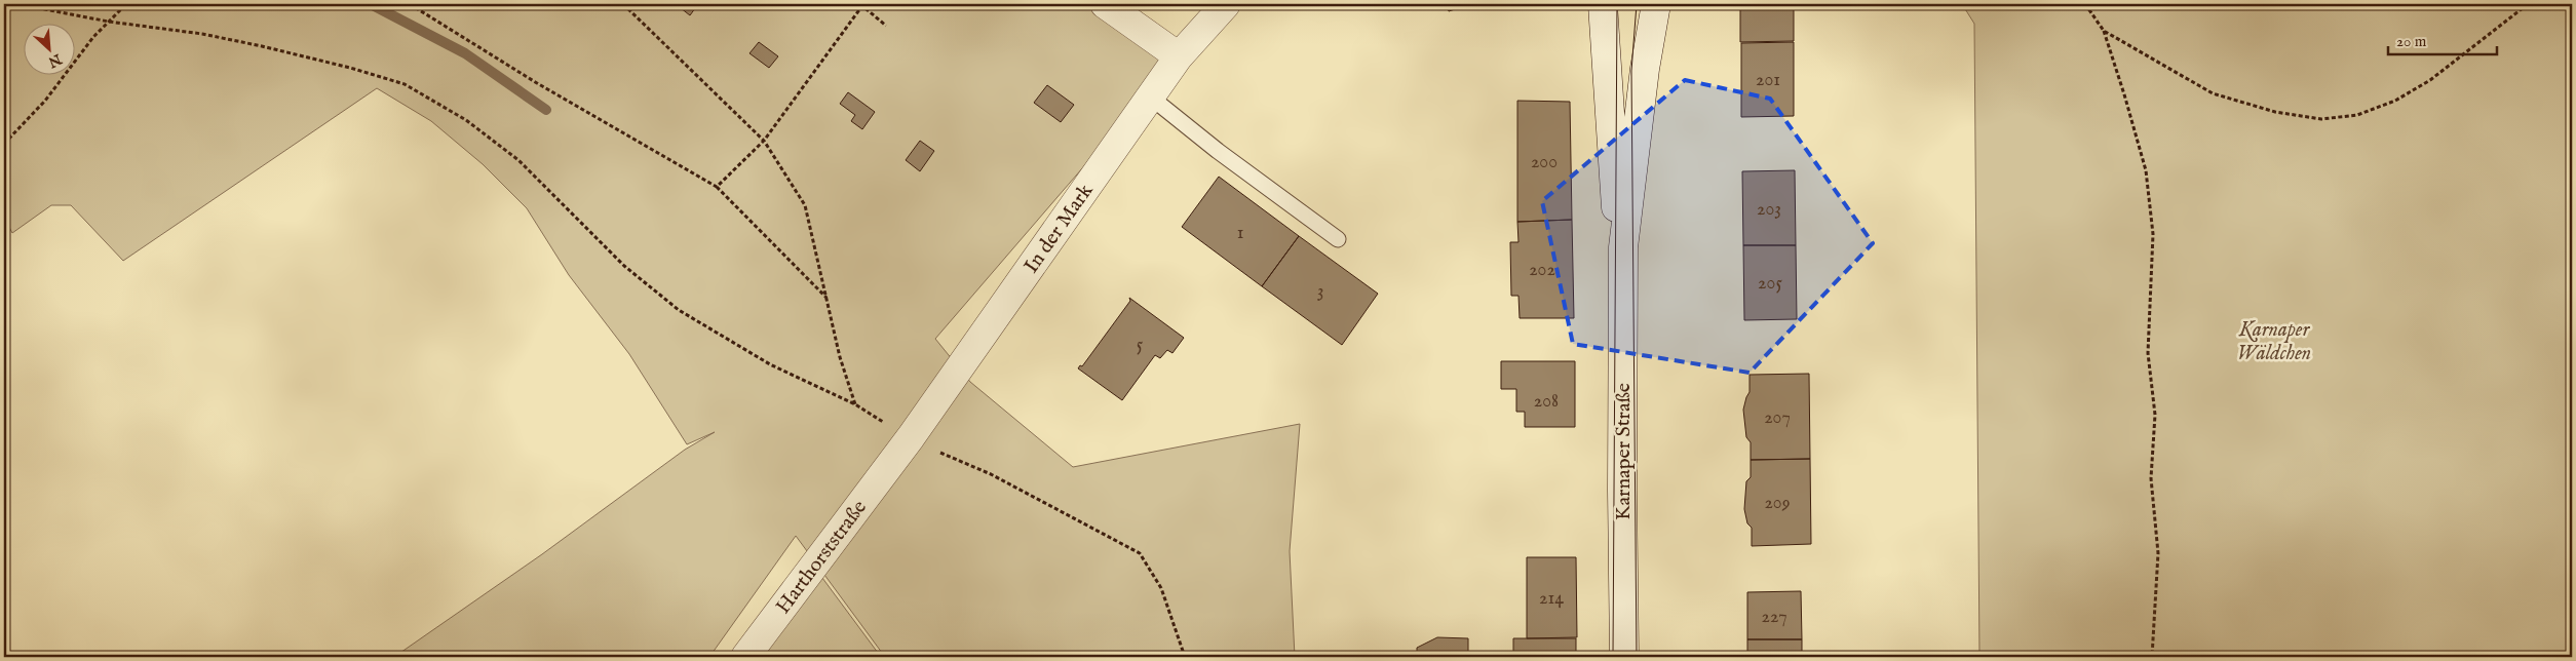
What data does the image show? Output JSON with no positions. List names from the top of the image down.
{
  "streets": {
    "main road": ["In der Mark", "Karnaper Straße", "Harthorststraße"]
  },
  "crossings": [
    ["In der Mark", "Harthorststraße"]
  ],
  "parks": ["Karnaper Wäldchen"],
  "house_numbers": [
    "201",
    "200",
    "203",
    "1",
    "202",
    "205",
    "3",
    "5",
    "208",
    "207",
    "209",
    "214",
    "227"
  ],
  "scale_bar": "20 m",
  "north": "bottom right"
}
